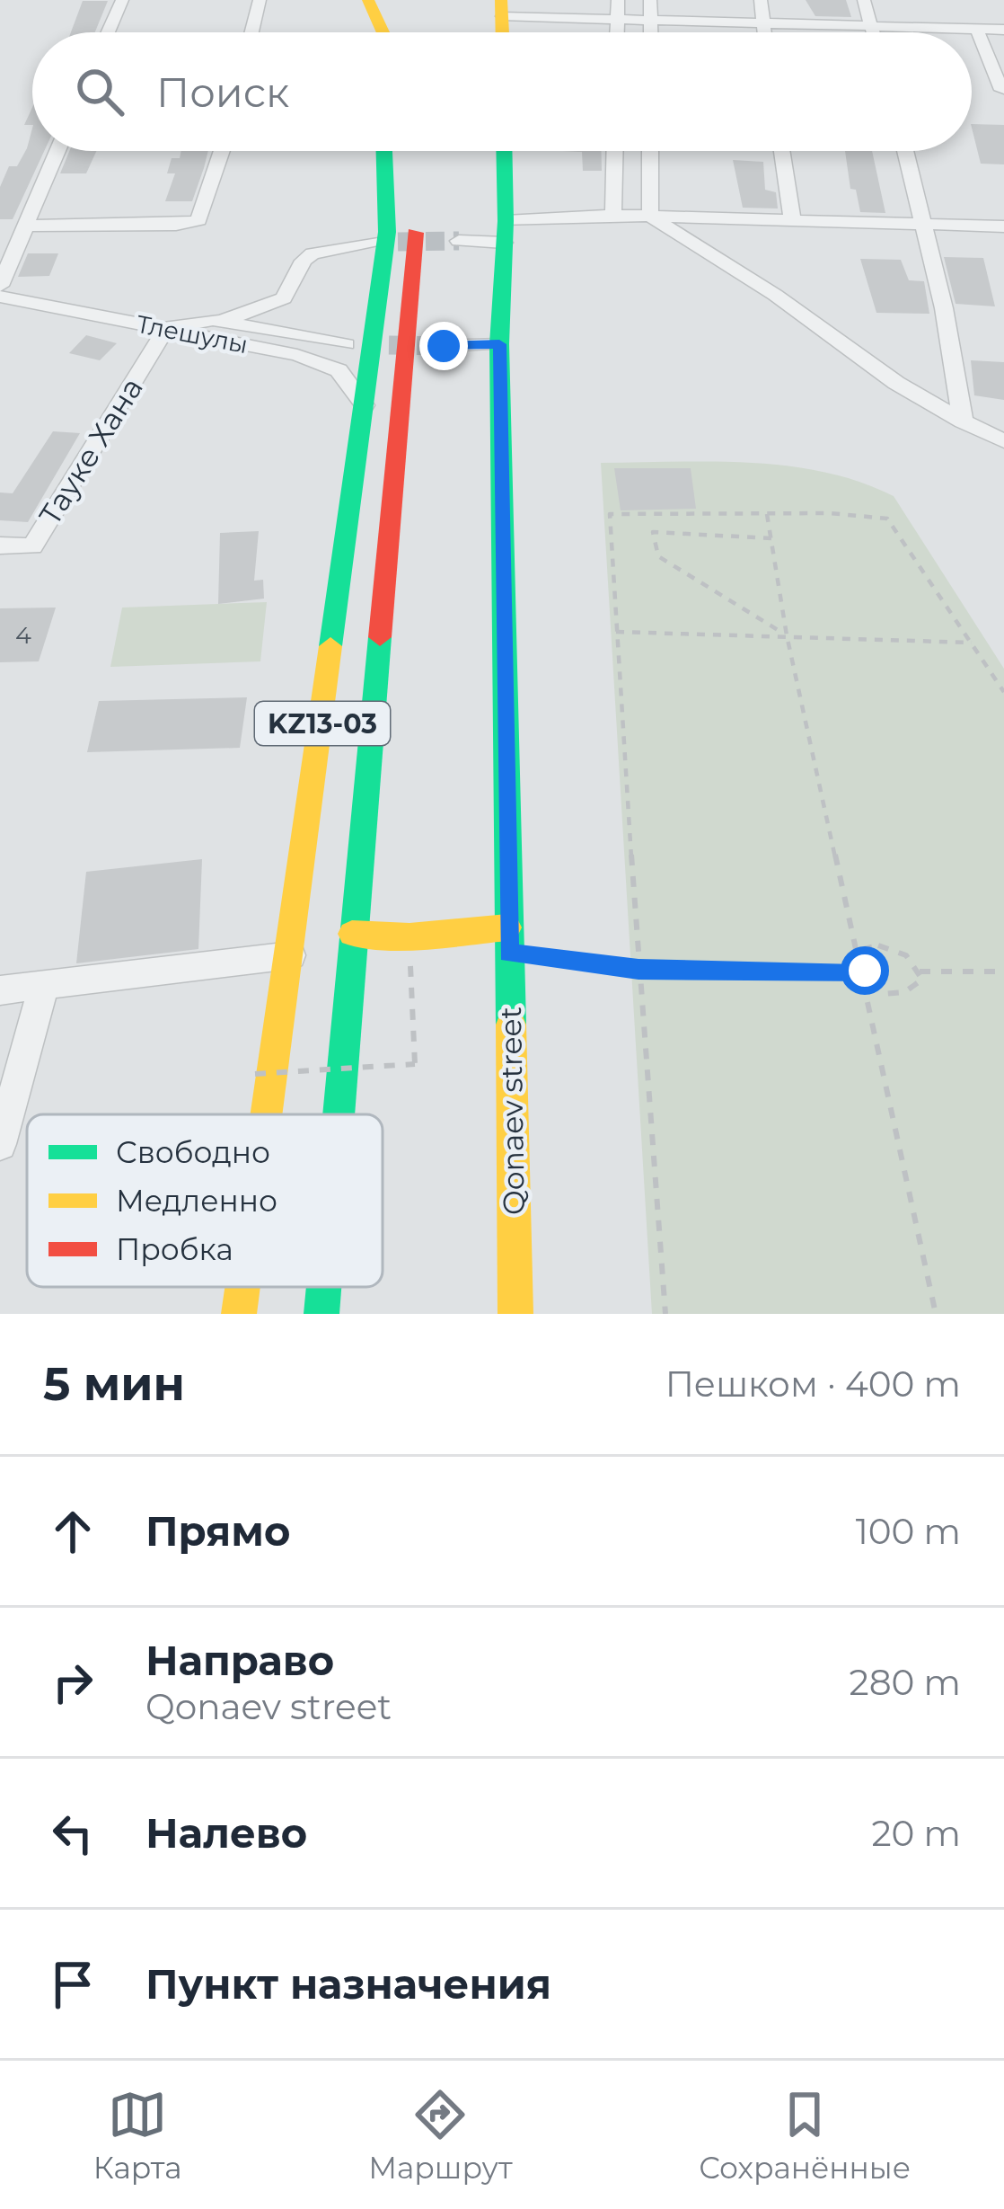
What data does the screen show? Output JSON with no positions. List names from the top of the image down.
{
  "streets": {
    "main road": ["KZ13-03", "Qonaev street"],
    "street": ["Тлешулы", "Тауке Хана"]
  },
  "crossings": [
    ["Тлешулы", "Тауке Хана"],
    ["Тлешулы", "KZ13-03"]
  ],
  "house_numbers": ["4"],
  "legend": ["Свободно", "Медленно", "Пробка"],
  "page": {
    "search": "Поиск",
    "heading": ["5 мин", "Пешком · 400 m"],
    "list": [
      ["Прямо", "100 m"],
      ["Направо", "Qonaev street", "280 m"],
      ["Налево", "20 m"],
      "Пункт назначения"
    ],
    "nav": ["Карта", "Маршрут", "Сохранённые"]
  }
}
